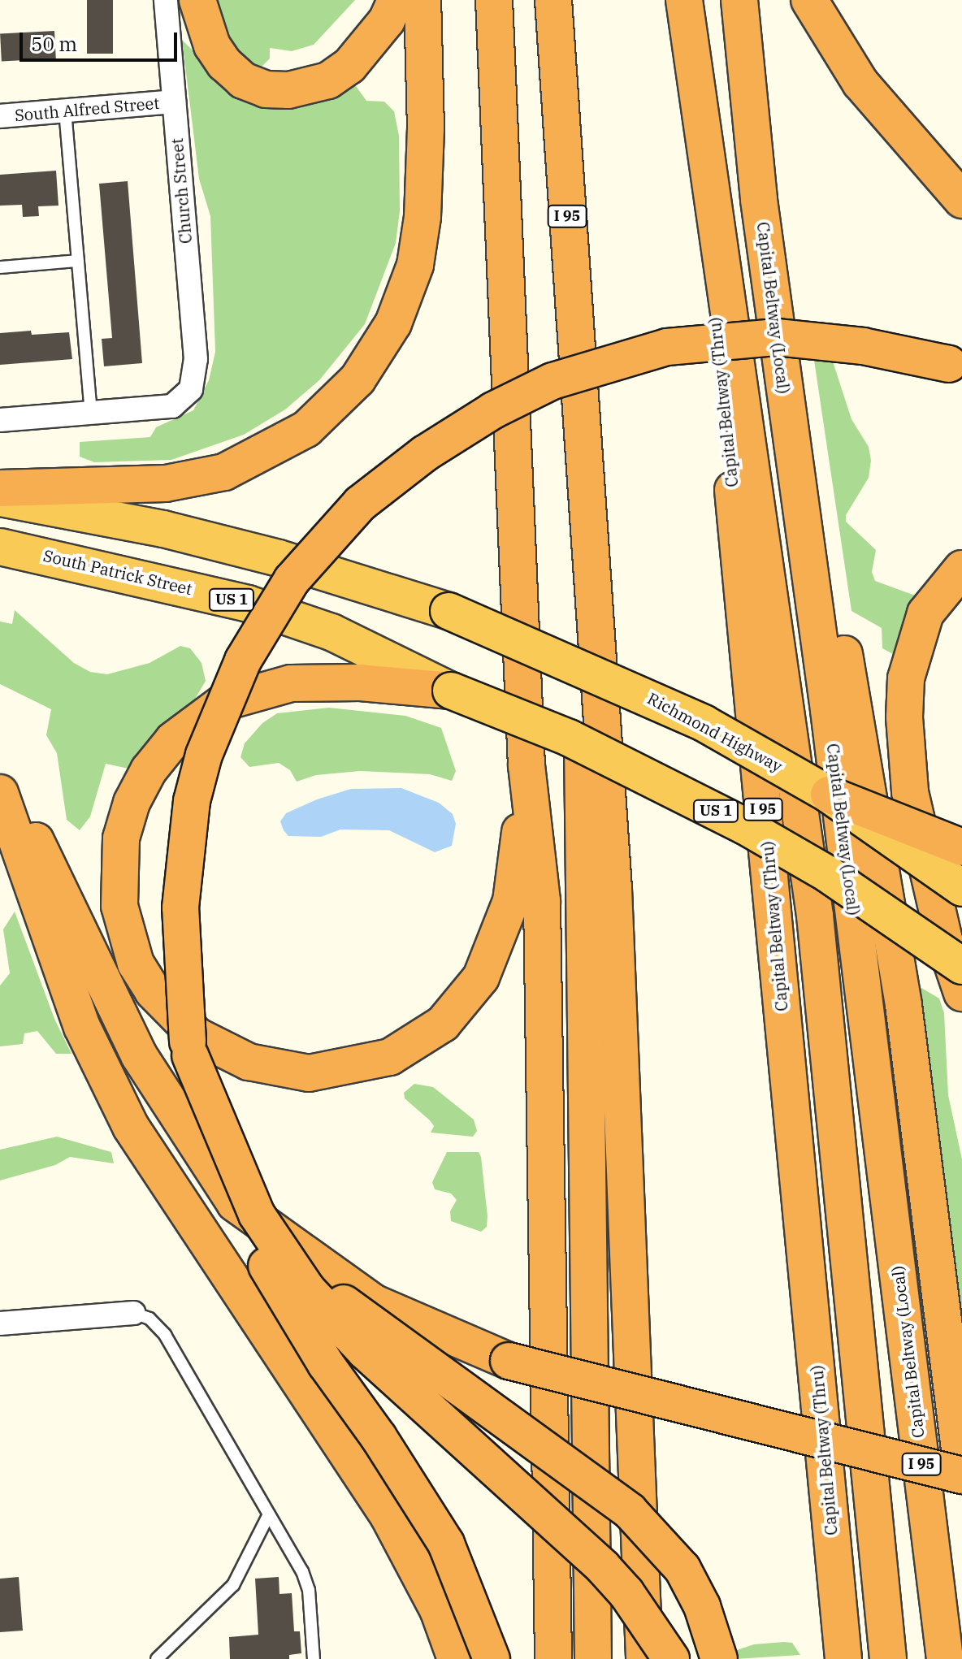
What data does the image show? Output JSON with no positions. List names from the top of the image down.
{
  "streets": {
    "highway": [
      "I 95",
      "Capital Beltway (Local)",
      "Capital Beltway (Thru)",
      "South Patrick Street",
      "US 1",
      "Richmond Highway"
    ],
    "street": ["South Alfred Street", "Church Street"]
  },
  "crossings": [
    ["South Alfred Street", "Church Street"],
    ["South Patrick Street", "US 1"]
  ],
  "scale_bar": "50 m"
}
